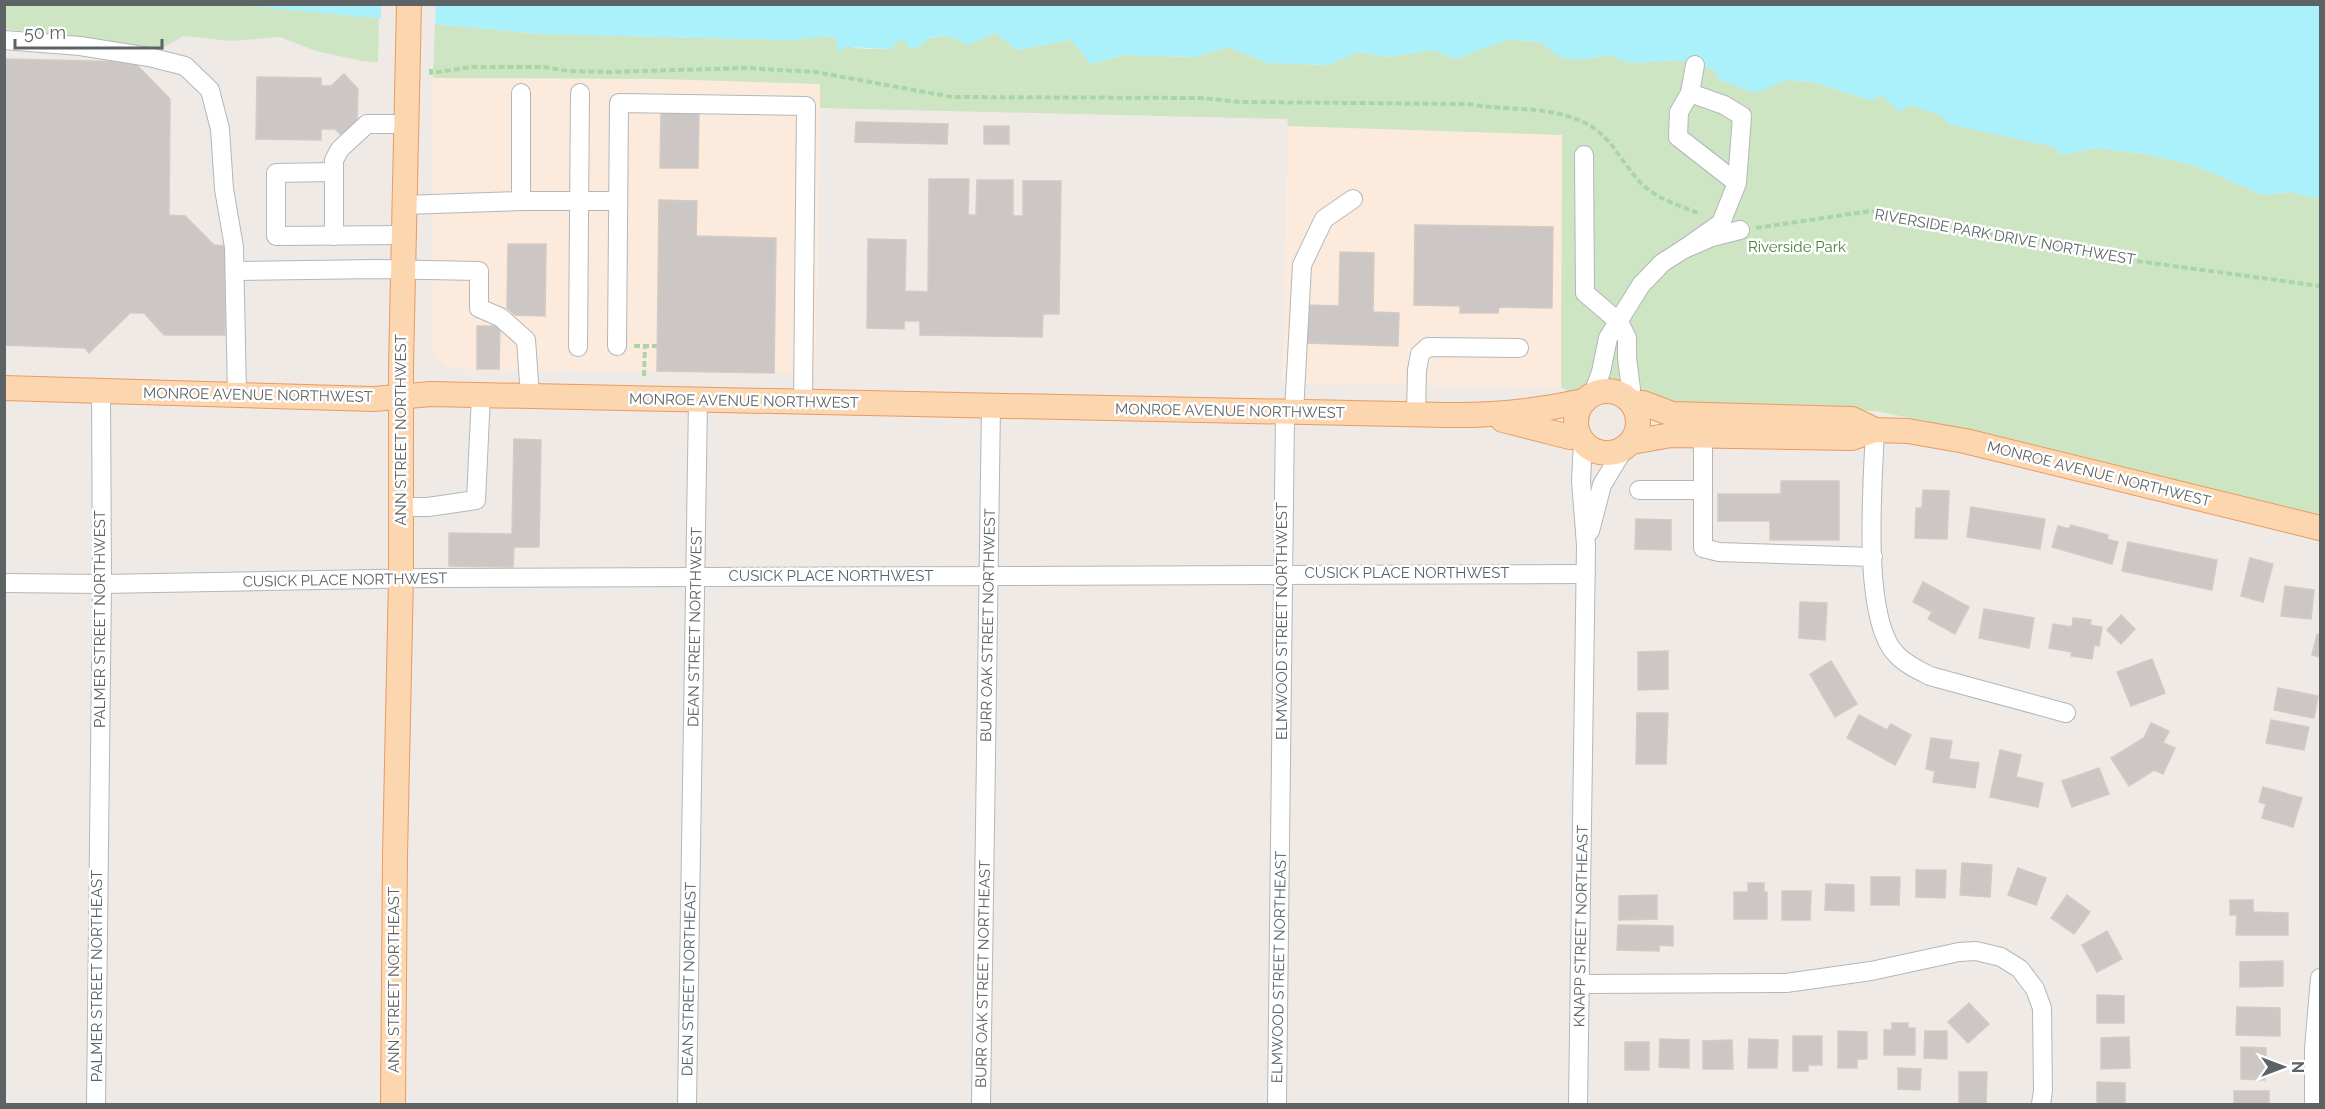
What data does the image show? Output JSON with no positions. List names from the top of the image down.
{
  "streets": {
    "main road": ["MONROE AVENUE NORTHWEST", "ANN STREET NORTHWEST", "ANN STREET NORTHEAST"],
    "street": [
      "CUSICK PLACE NORTHWEST",
      "PALMER STREET NORTHWEST",
      "ELMWOOD STREET NORTHWEST",
      "BURR OAK STREET NORTHWEST",
      "DEAN STREET NORTHWEST",
      "KNAPP STREET NORTHEAST",
      "ELMWOOD STREET NORTHEAST",
      "BURR OAK STREET NORTHEAST",
      "PALMER STREET NORTHEAST",
      "DEAN STREET NORTHEAST"
    ],
    "path": ["RIVERSIDE PARK DRIVE NORTHWEST"]
  },
  "crossings": [
    ["MONROE AVENUE NORTHWEST", "ANN STREET NORTHWEST"],
    ["MONROE AVENUE NORTHWEST", "PALMER STREET NORTHWEST"],
    ["MONROE AVENUE NORTHWEST", "ELMWOOD STREET NORTHWEST"],
    ["MONROE AVENUE NORTHWEST", "BURR OAK STREET NORTHWEST"],
    ["MONROE AVENUE NORTHWEST", "DEAN STREET NORTHWEST"],
    ["ANN STREET NORTHWEST", "CUSICK PLACE NORTHWEST"],
    ["ANN STREET NORTHWEST", "ANN STREET NORTHEAST"],
    ["CUSICK PLACE NORTHWEST", "PALMER STREET NORTHWEST"],
    ["CUSICK PLACE NORTHWEST", "ELMWOOD STREET NORTHWEST"],
    ["CUSICK PLACE NORTHWEST", "BURR OAK STREET NORTHWEST"],
    ["CUSICK PLACE NORTHWEST", "DEAN STREET NORTHWEST"],
    ["CUSICK PLACE NORTHWEST", "KNAPP STREET NORTHEAST"],
    ["PALMER STREET NORTHWEST", "PALMER STREET NORTHEAST"],
    ["ELMWOOD STREET NORTHWEST", "ELMWOOD STREET NORTHEAST"],
    ["BURR OAK STREET NORTHWEST", "BURR OAK STREET NORTHEAST"],
    ["DEAN STREET NORTHWEST", "DEAN STREET NORTHEAST"]
  ],
  "parks": ["Riverside Park"],
  "scale_bar": "50 m",
  "north": "right"
}
